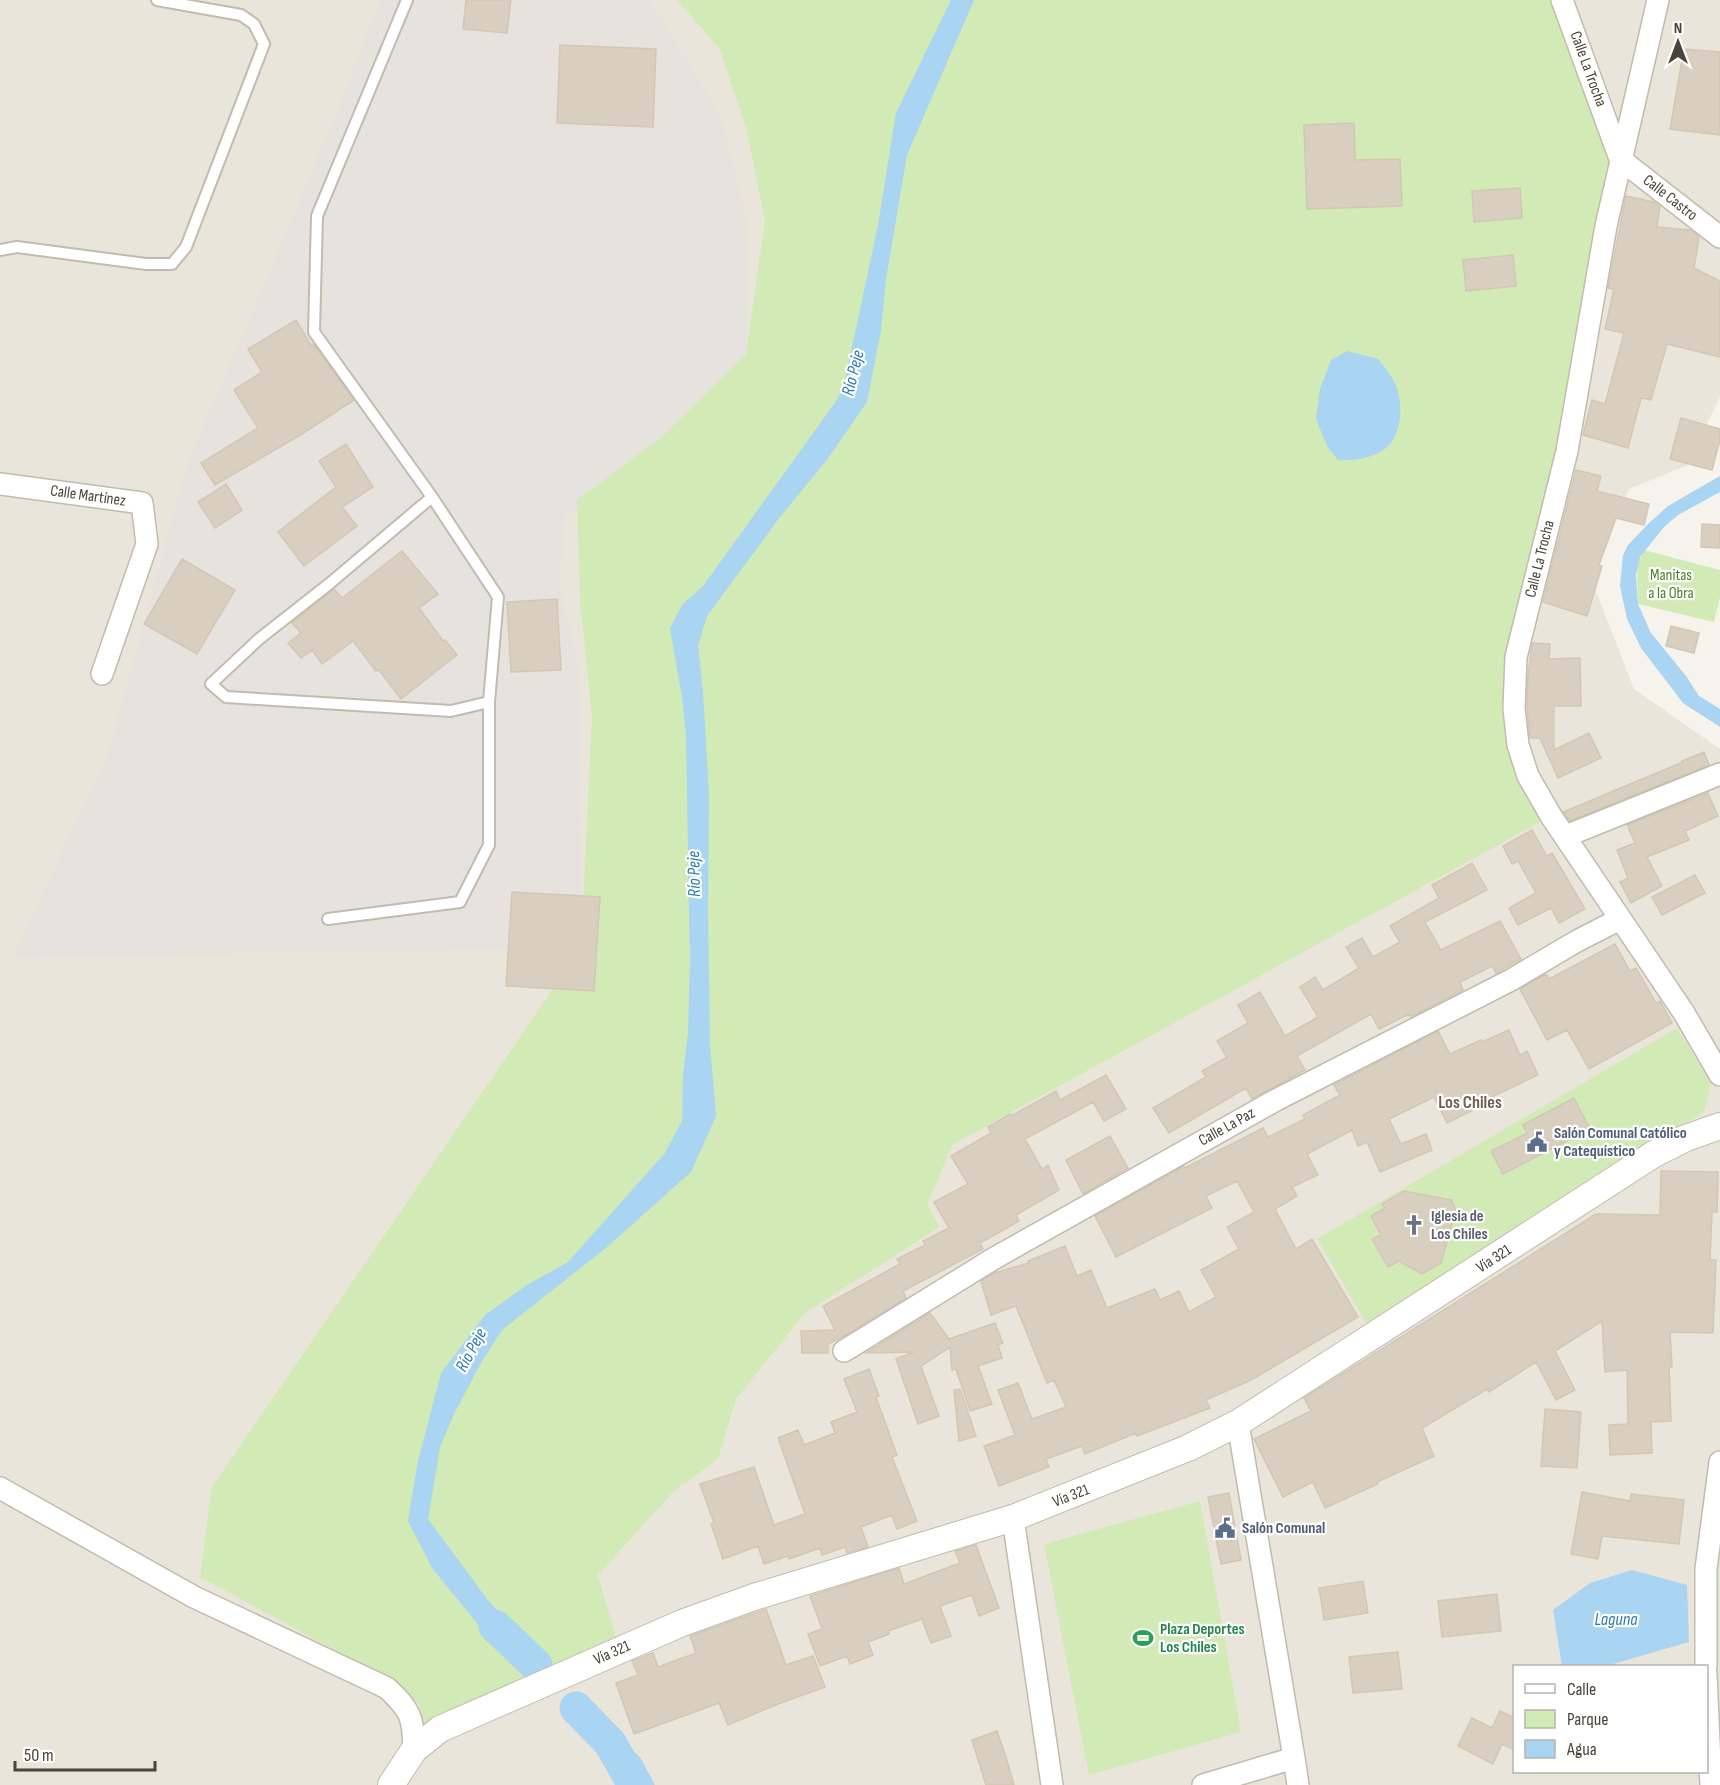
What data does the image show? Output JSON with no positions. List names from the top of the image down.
{
  "streets": {
    "street": [
      "Calle La Trocha",
      "Calle Castro",
      "Calle Martínez",
      "Calle La Paz",
      "Vía 321"
    ]
  },
  "crossings": [
    ["Calle La Trocha", "Calle Castro"],
    ["Calle La Trocha", "Calle La Paz"]
  ],
  "districts": ["Los Chiles"],
  "water": ["Río Peje", "Laguna"],
  "parks": ["Manitas a la Obra"],
  "places": {
    "public building": ["Salón Comunal Católico y Catequístico", "Salón Comunal"],
    "church": ["Iglesia de Los Chiles"],
    "sports": ["Plaza Deportes Los Chiles"]
  },
  "legend": ["Calle", "Parque", "Agua"],
  "scale_bar": "50 m",
  "north": "top"
}
